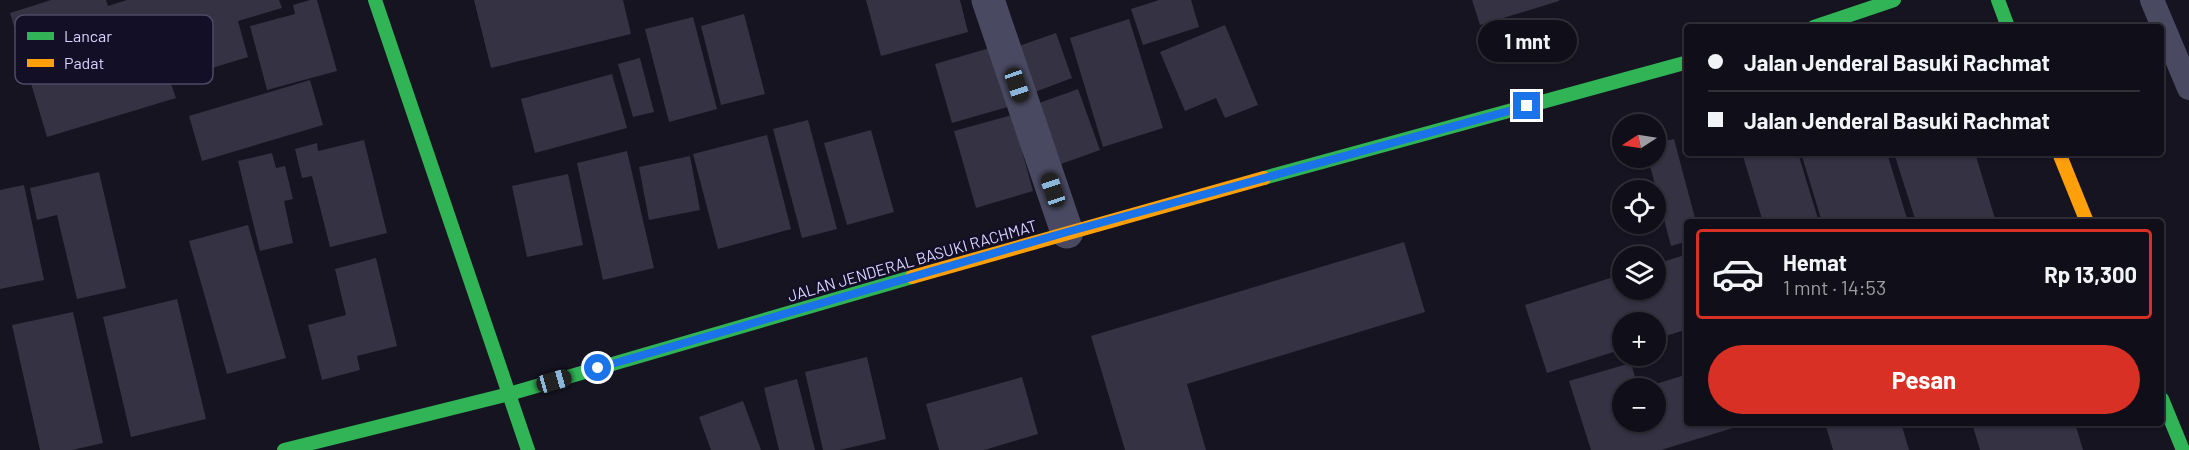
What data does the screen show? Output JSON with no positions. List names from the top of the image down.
{
  "streets": {
    "street": ["JALAN JENDERAL BASUKI RACHMAT"]
  },
  "legend": ["Lancar", "Padat"],
  "north": "left",
  "page": {
    "bubble": "1 mnt",
    "banner": ["Jalan Jenderal Basuki Rachmat", "Jalan Jenderal Basuki Rachmat"],
    "map_buttons": ["+", "−"],
    "list": [
      {
        "name": "Hemat",
        "note": "1 mnt · 14:53",
        "value": "Rp 13,300"
      }
    ],
    "buttons": "Pesan"
  }
}
